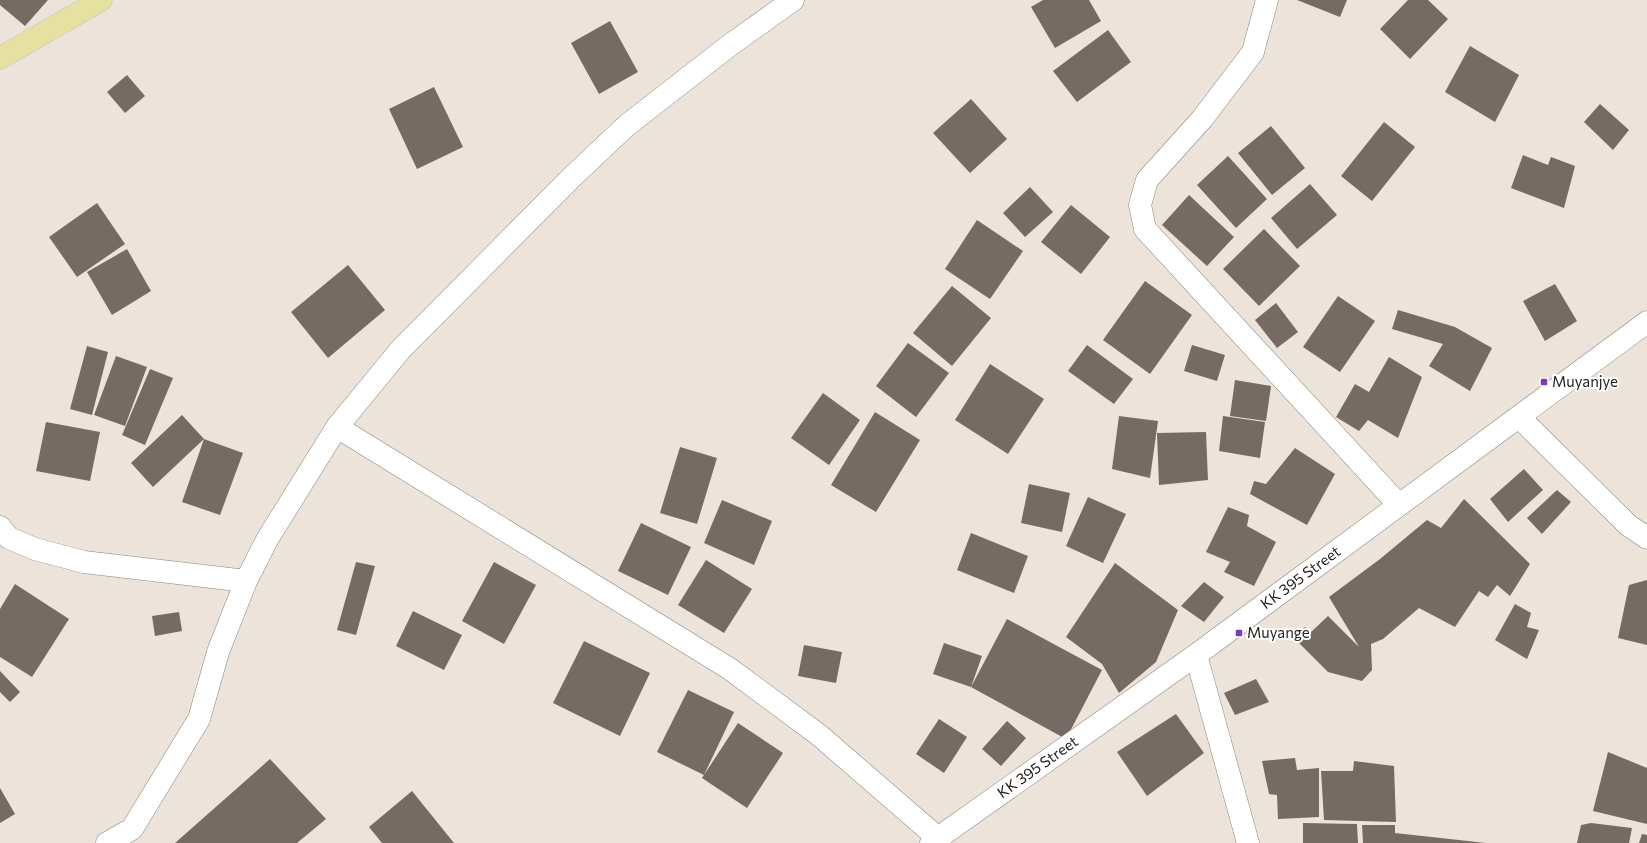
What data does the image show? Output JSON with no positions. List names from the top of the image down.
{
  "streets": {
    "street": ["KK 395 Street"]
  },
  "places": {
    "transit": ["Muyanjye", "Muyange"]
  }
}
